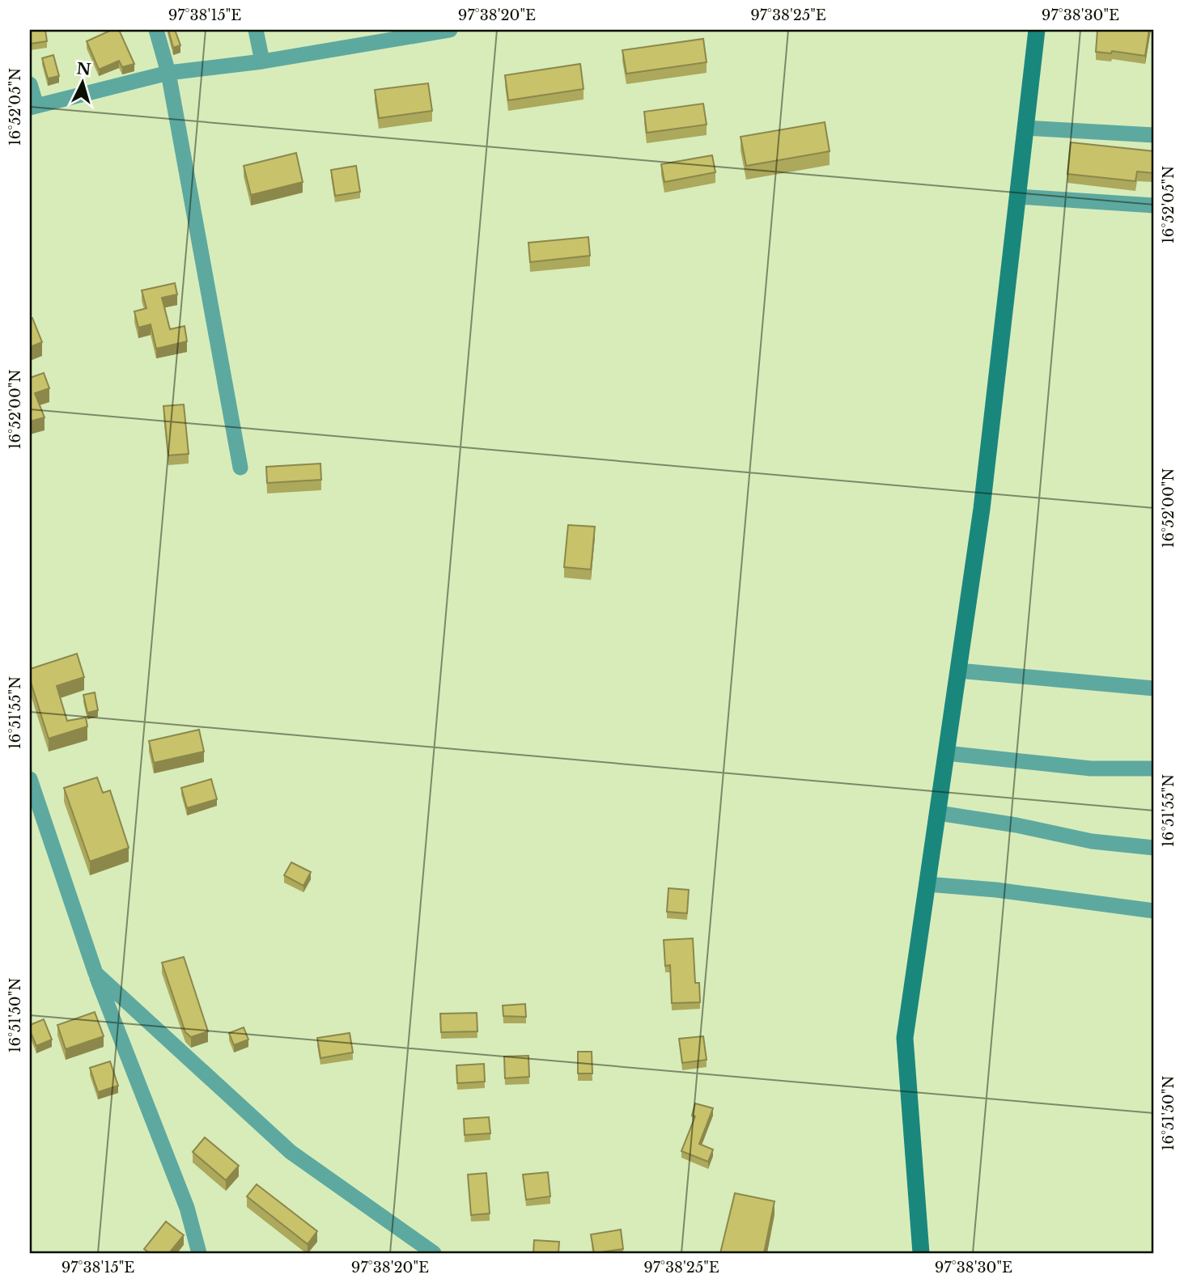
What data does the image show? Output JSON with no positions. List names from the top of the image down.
{
  "north": "top",
  "coordinates": [
    "97°38'15\"E",
    "97°38'20\"E",
    "97°38'25\"E",
    "97°38'30\"E",
    "16°52'05\"N",
    "16°52'00\"N",
    "16°51'55\"N",
    "16°51'50\"N"
  ]
}
